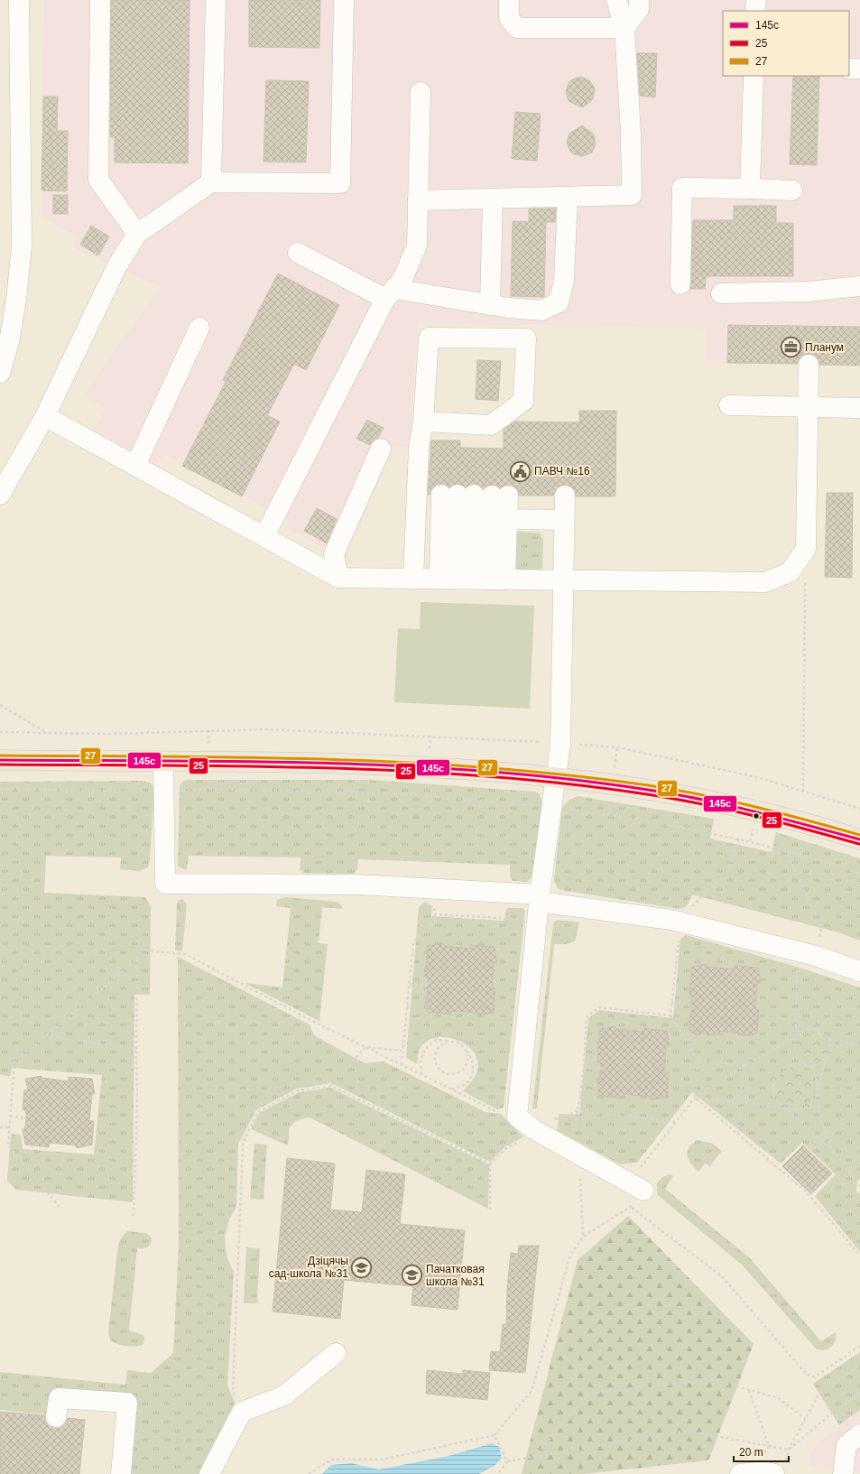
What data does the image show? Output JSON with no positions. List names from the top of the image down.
{
  "places": {
    "office": ["Планум"],
    "public building": ["ПАВЧ №16"],
    "school or university": ["Дзіцячы сад-школа №31", "Пачатковая школа №31"]
  },
  "lines": ["transit line 27", "transit line 145с", "transit line 25"],
  "legend": ["145с", "25", "27"],
  "scale_bar": "20 m"
}
